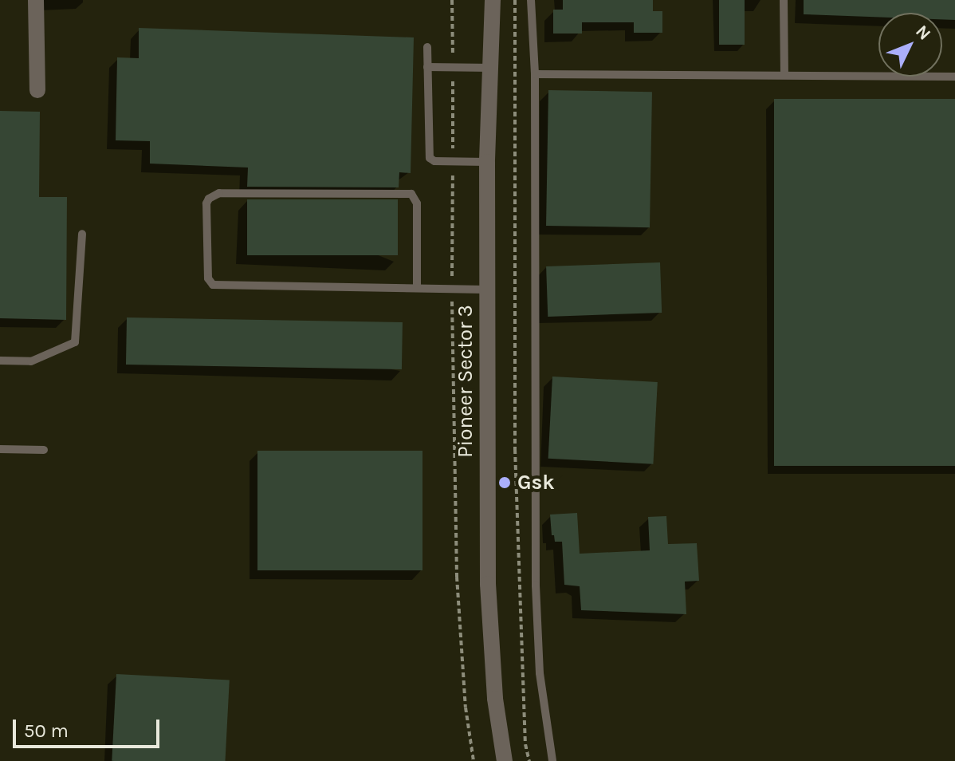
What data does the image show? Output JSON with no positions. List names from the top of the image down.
{
  "streets": {
    "street": ["Pioneer Sector 3"]
  },
  "places": ["Gsk"],
  "scale_bar": "50 m",
  "north": "top right"
}
